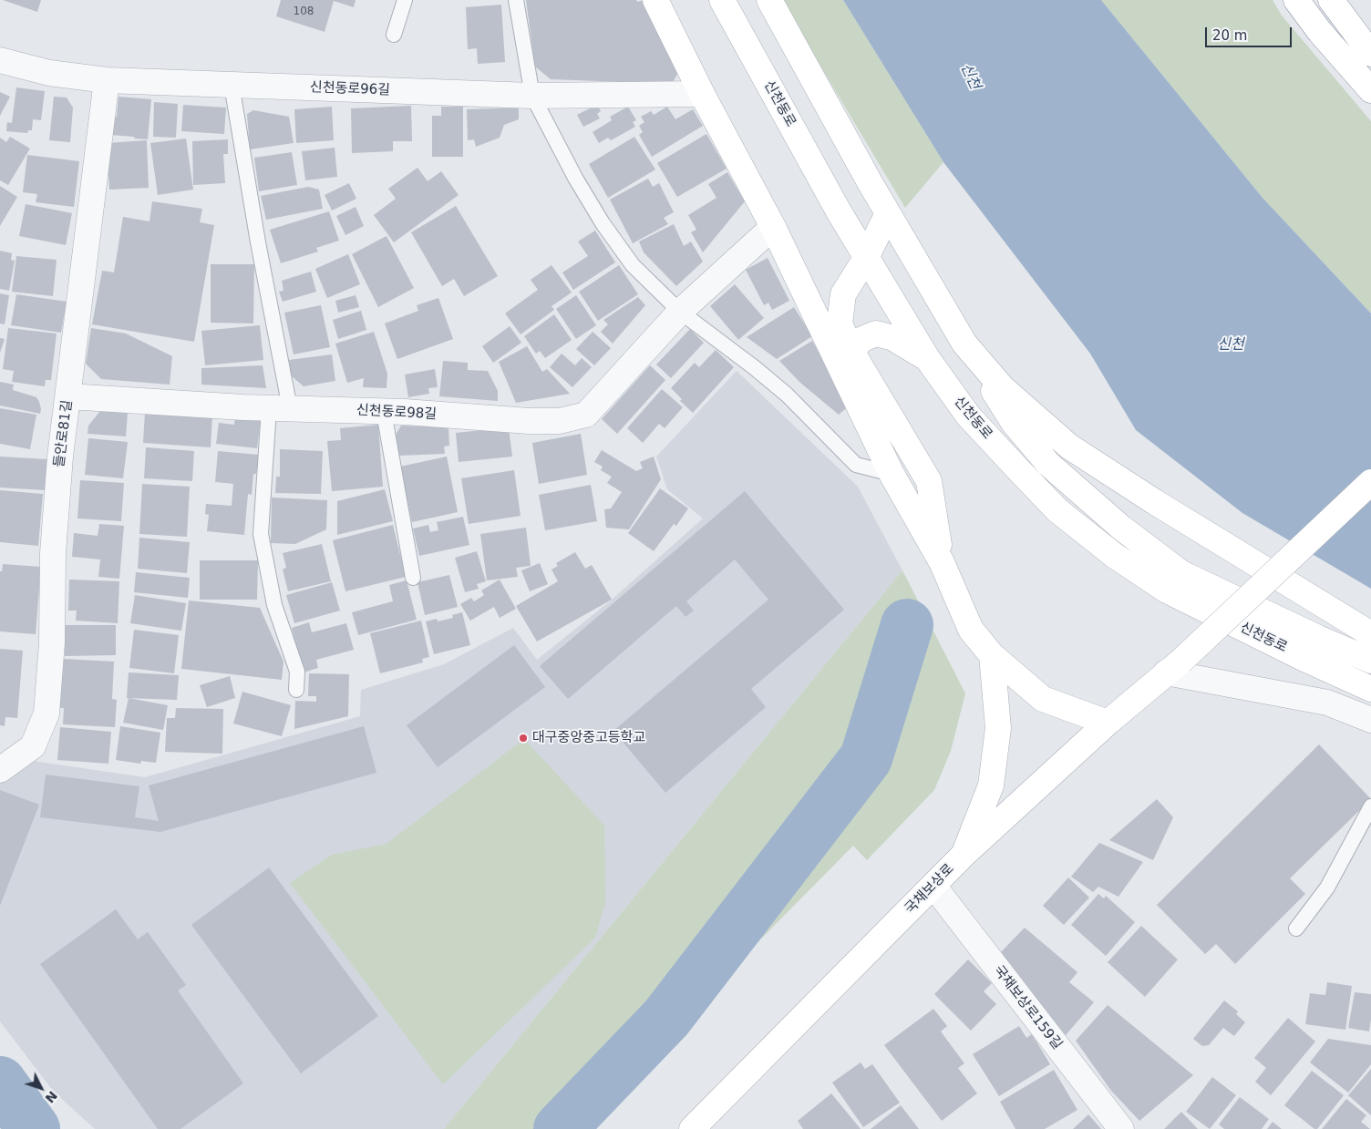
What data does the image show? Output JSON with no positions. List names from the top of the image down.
{
  "streets": {
    "main road": ["신천동로", "국채보상로"],
    "street": [
      "신천동로96길",
      "신천동로98길",
      "들안로81길",
      "국채보상로159길"
    ]
  },
  "crossings": [
    ["신천동로96길", "들안로81길"],
    ["신천동로98길", "들안로81길"],
    ["국채보상로", "국채보상로159길"]
  ],
  "water": ["신천"],
  "places": ["대구중앙중고등학교"],
  "house_numbers": ["108"],
  "scale_bar": "20 m",
  "north": "bottom right"
}
